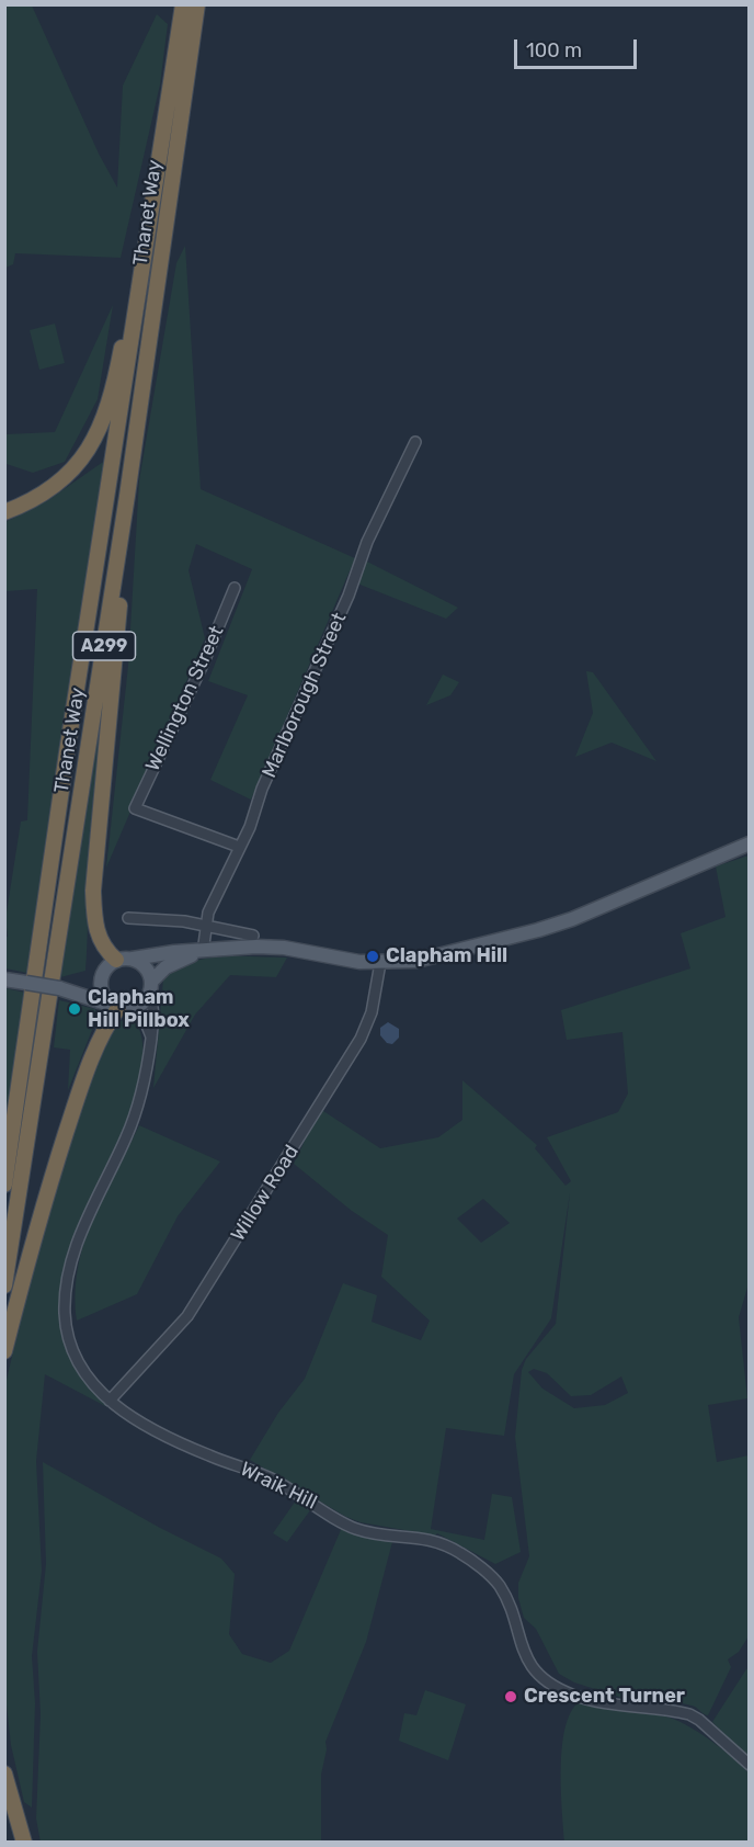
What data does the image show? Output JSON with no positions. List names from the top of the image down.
{
  "streets": {
    "highway": ["Thanet Way", "A299"],
    "street": [
      "Marlborough Street",
      "Wellington Street",
      "Willow Road",
      "Wraik Hill"
    ]
  },
  "crossings": [
    ["Marlborough Street", "Wellington Street"],
    ["Willow Road", "Wraik Hill"]
  ],
  "places": ["Clapham Hill", "Clapham Hill Pillbox", "Crescent Turner"],
  "scale_bar": "100 m"
}
